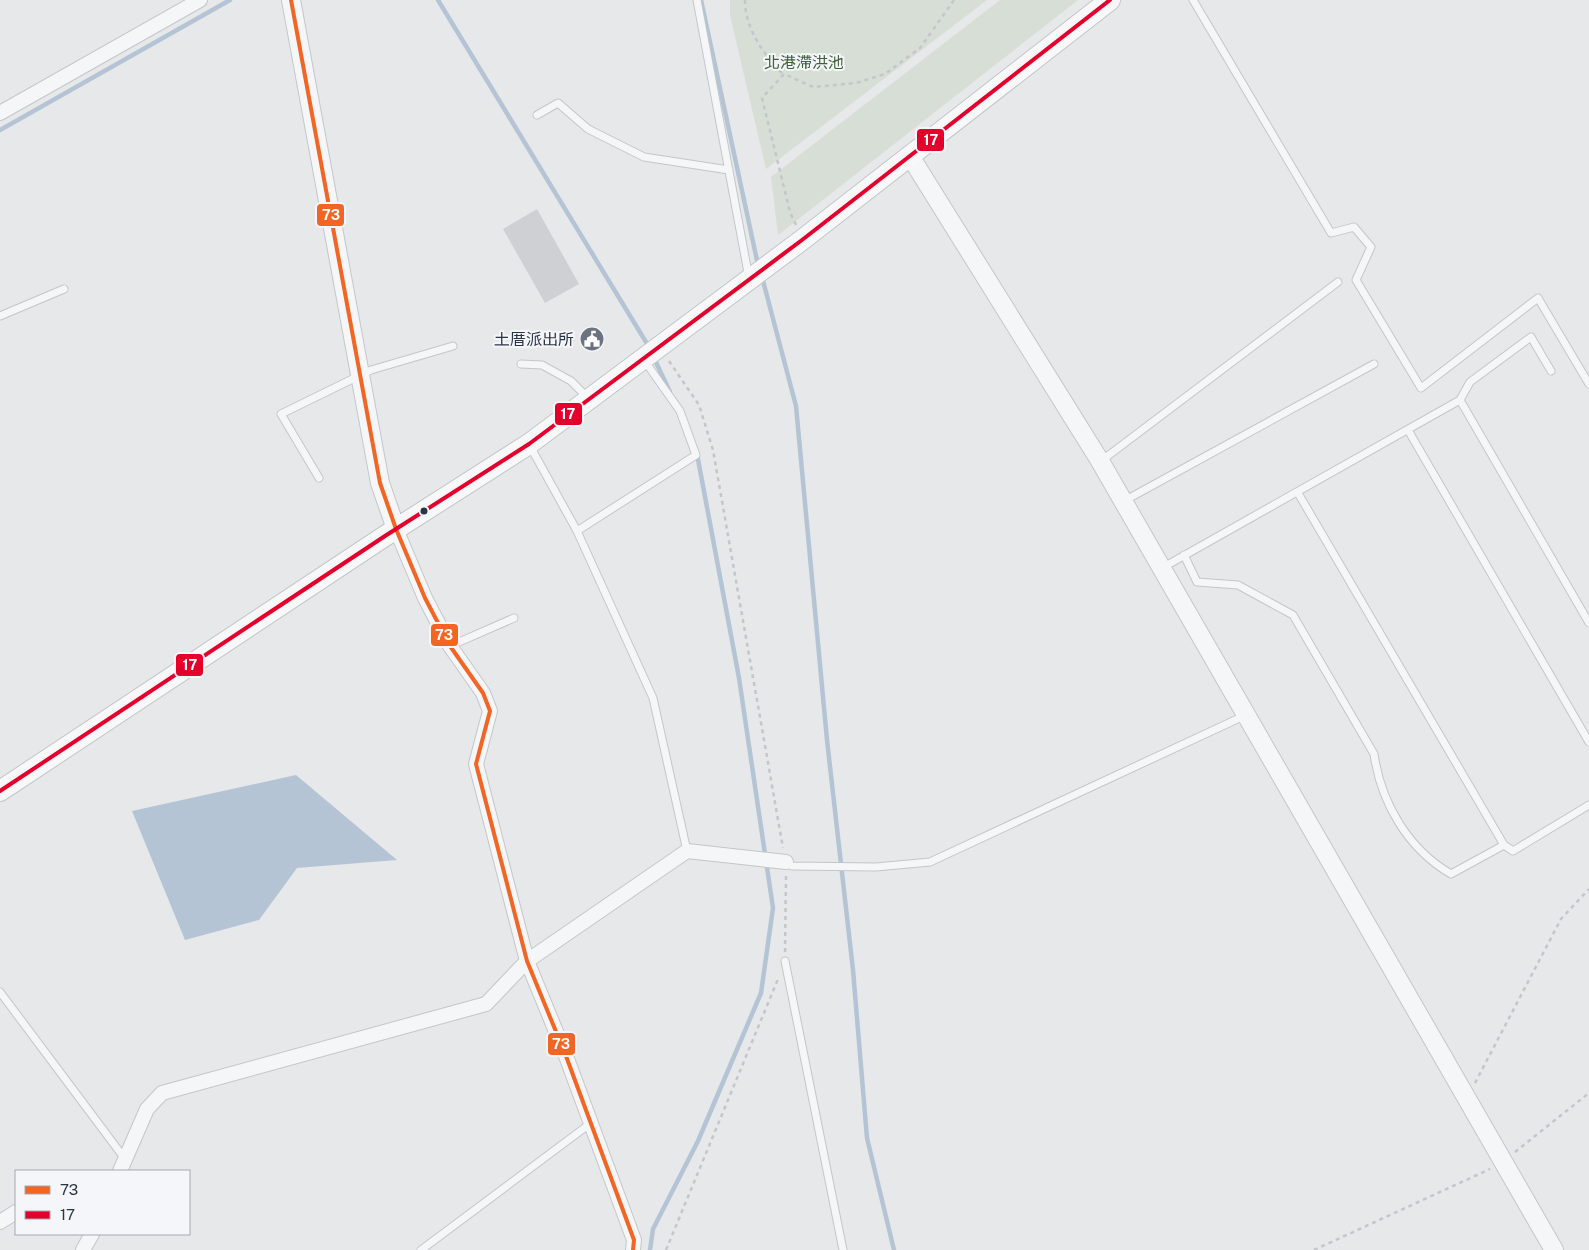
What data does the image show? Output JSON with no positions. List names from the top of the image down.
{
  "parks": ["北港滯洪池"],
  "places": {
    "public building": ["土厝派出所"]
  },
  "lines": ["transit line 73", "transit line 17"],
  "legend": ["73", "17"]
}
